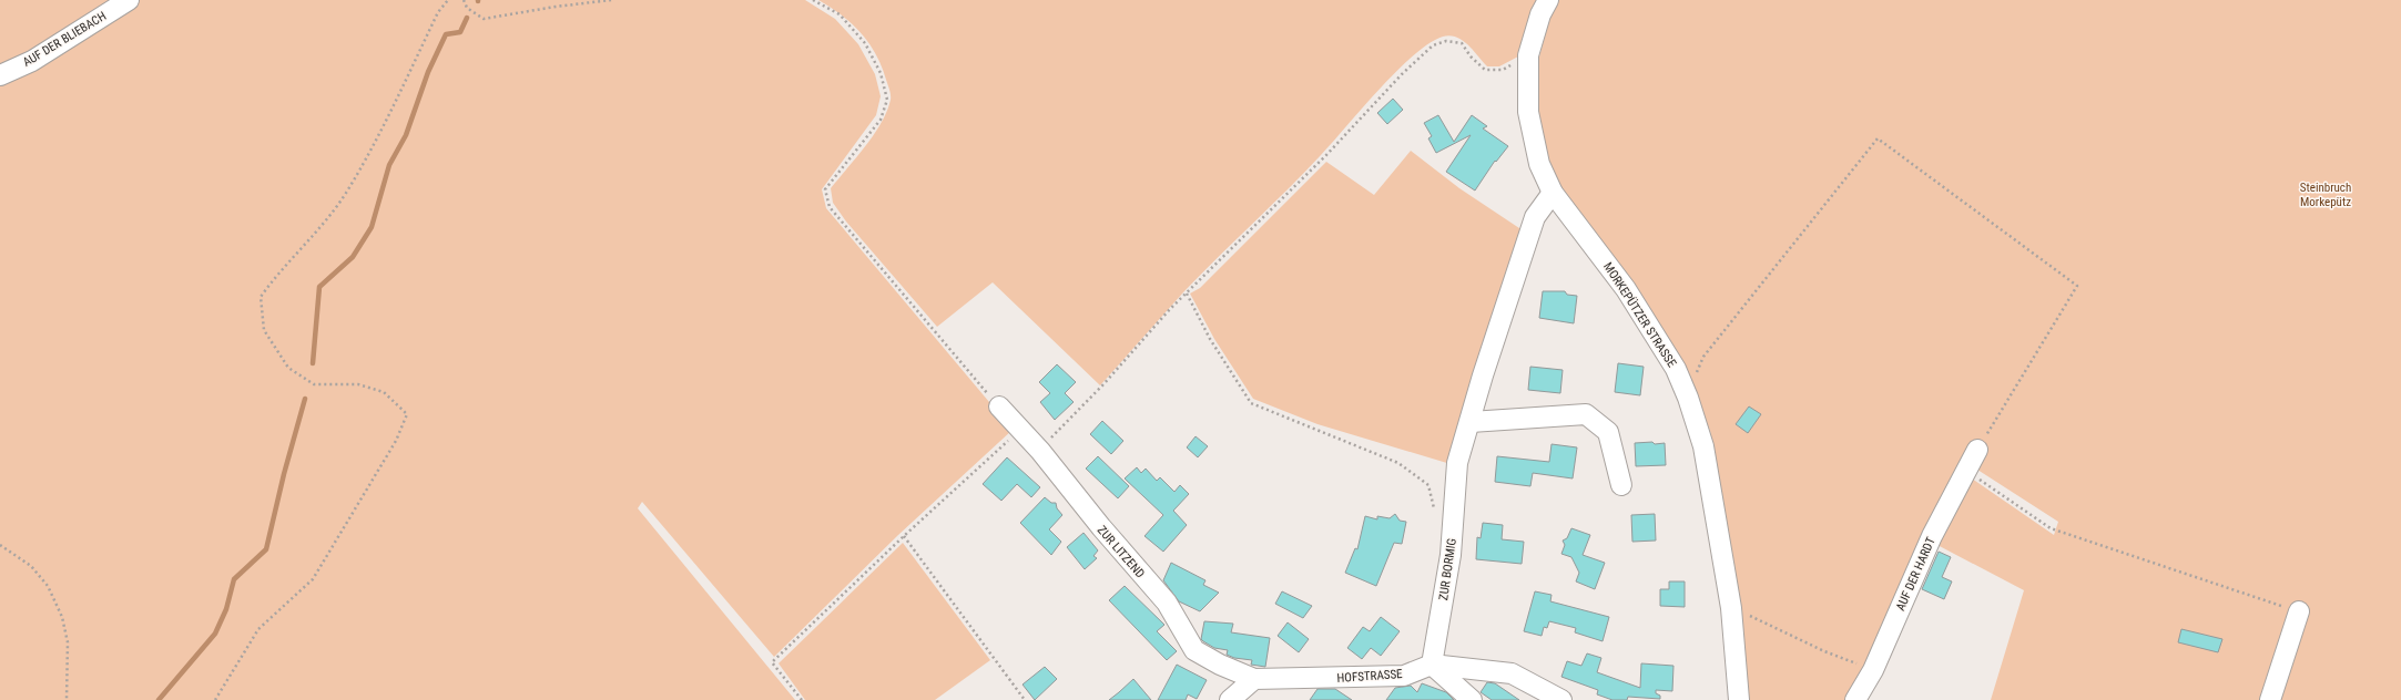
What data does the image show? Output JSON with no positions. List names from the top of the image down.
{
  "streets": {
    "street": [
      "AUF DER BLIEBACH",
      "MORKEPÜTZER STRASSE",
      "ZUR LITZEND",
      "ZUR BORMIG",
      "AUF DER HARDT",
      "HOFSTRASSE"
    ]
  },
  "crossings": [
    ["MORKEPÜTZER STRASSE", "ZUR BORMIG"],
    ["ZUR LITZEND", "HOFSTRASSE"],
    ["ZUR BORMIG", "HOFSTRASSE"]
  ],
  "parks": ["Steinbruch Morkepütz"]
}
